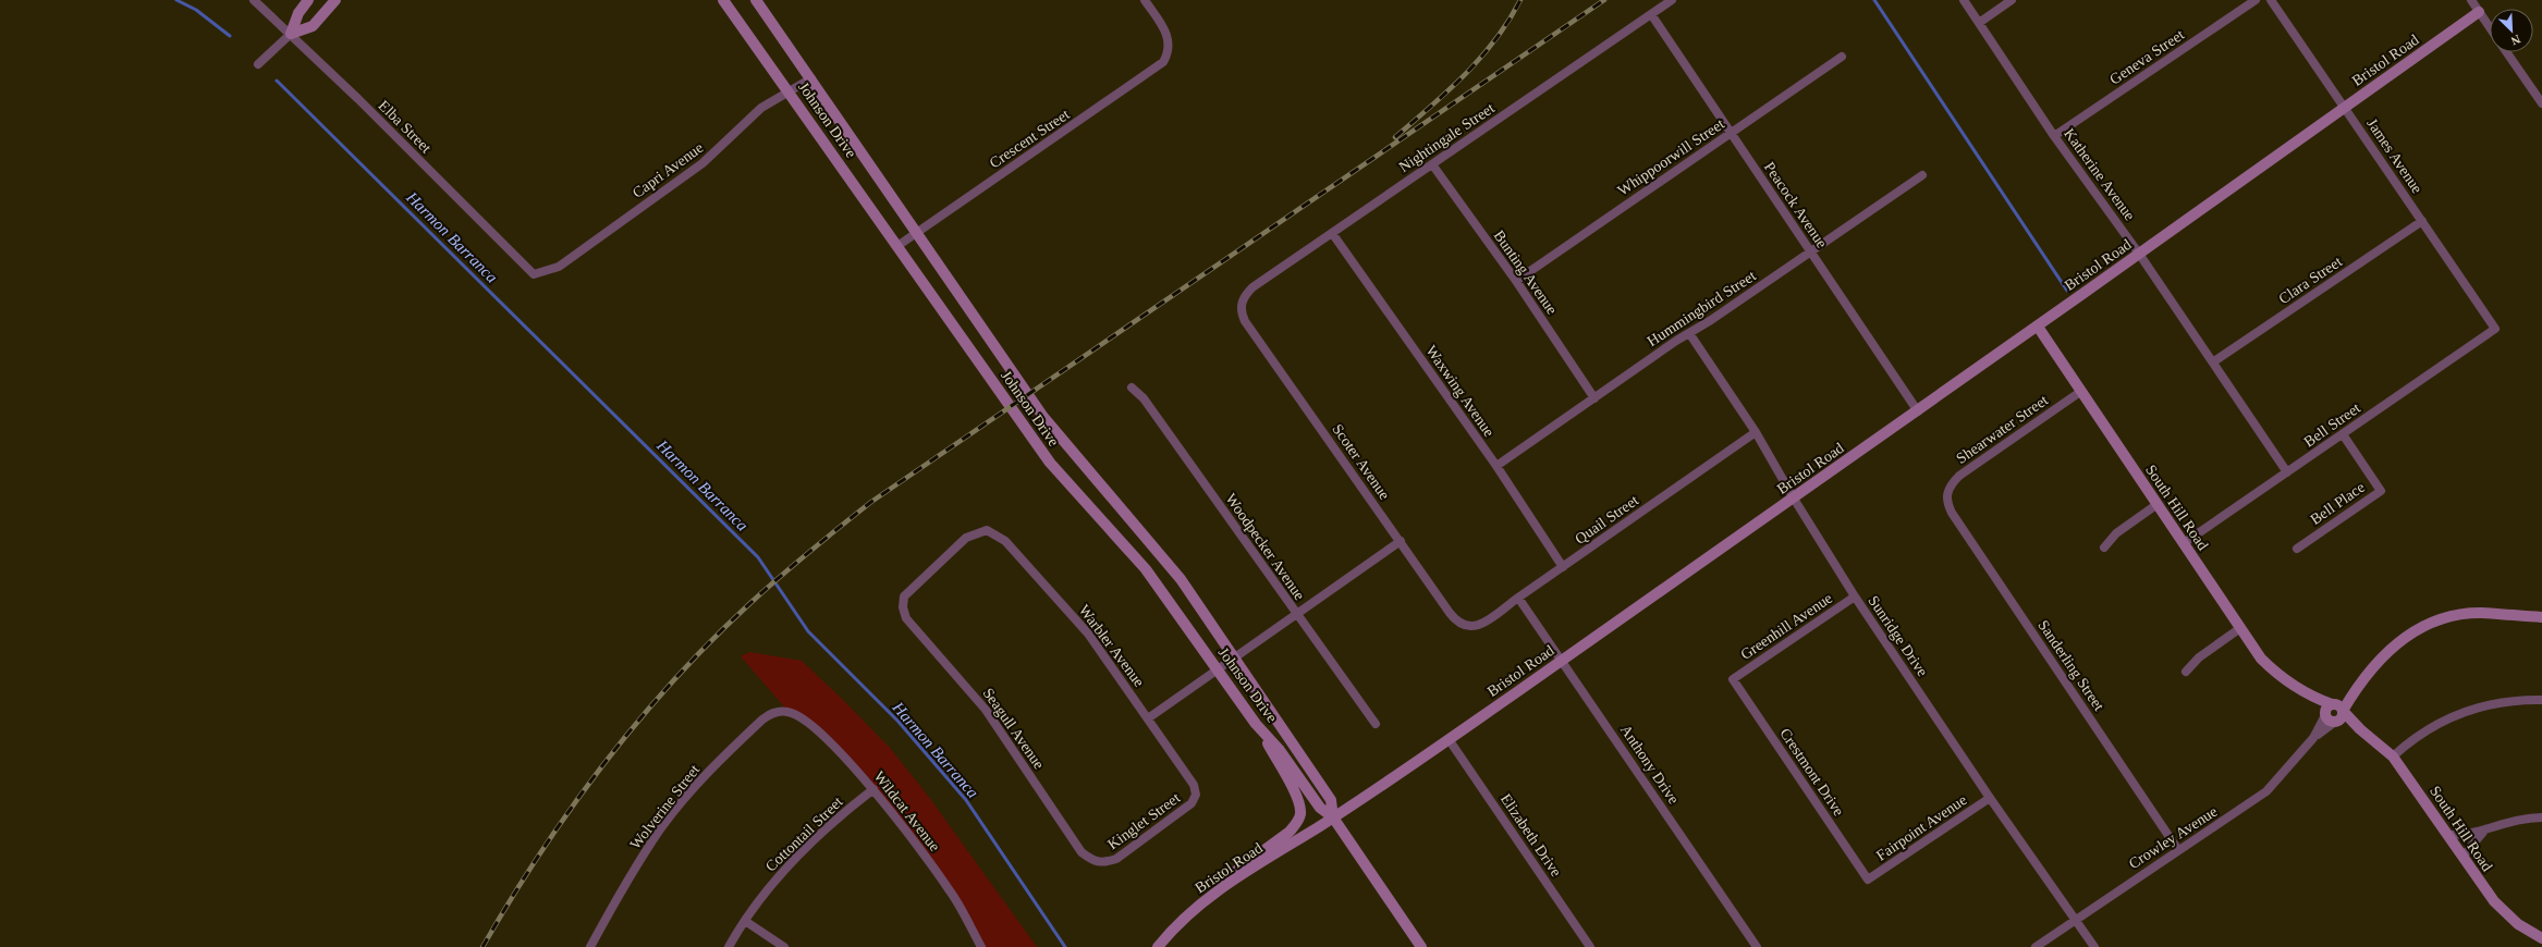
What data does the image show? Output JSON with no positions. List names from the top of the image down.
{
  "streets": {
    "street": [
      "Geneva Street",
      "Bristol Road",
      "Johnson Drive",
      "Elba Street",
      "Nightingale Street",
      "Crescent Street",
      "James Avenue",
      "Whippoorwill Street",
      "Capri Avenue",
      "Katherine Avenue",
      "Peacock Avenue",
      "Bunting Avenue",
      "Clara Street",
      "Hummingbird Street",
      "Waxwing Avenue",
      "Bell Street",
      "Shearwater Street",
      "Scoter Avenue",
      "Bell Place",
      "South Hill Road",
      "Quail Street",
      "Woodpecker Avenue",
      "Greenhill Avenue",
      "Sunridge Drive",
      "Warbler Avenue",
      "Sanderling Street",
      "Seagull Avenue",
      "Anthony Drive",
      "Crestmont Drive",
      "Wolverine Street",
      "Wildcat Avenue",
      "Kinglet Street",
      "Fairpoint Avenue",
      "Cottontail Street",
      "Elizabeth Drive",
      "Crowley Avenue"
    ]
  },
  "crossings": [
    ["Geneva Street", "Katherine Avenue"],
    ["Bristol Road", "Johnson Drive"],
    ["Bristol Road", "James Avenue"],
    ["Bristol Road", "Katherine Avenue"],
    ["Bristol Road", "Peacock Avenue"],
    ["Bristol Road", "South Hill Road"],
    ["Bristol Road", "Sunridge Drive"],
    ["Bristol Road", "Anthony Drive"],
    ["Bristol Road", "Elizabeth Drive"],
    ["Johnson Drive", "Crescent Street"],
    ["Johnson Drive", "Capri Avenue"],
    ["Elba Street", "Capri Avenue"],
    ["Nightingale Street", "Peacock Avenue"],
    ["Nightingale Street", "Bunting Avenue"],
    ["Nightingale Street", "Waxwing Avenue"],
    ["Nightingale Street", "Scoter Avenue"],
    ["James Avenue", "Clara Street"],
    ["James Avenue", "Bell Street"],
    ["Whippoorwill Street", "Peacock Avenue"],
    ["Whippoorwill Street", "Bunting Avenue"],
    ["Katherine Avenue", "Clara Street"],
    ["Katherine Avenue", "Bell Street"],
    ["Peacock Avenue", "Hummingbird Street"],
    ["Bunting Avenue", "Hummingbird Street"],
    ["Hummingbird Street", "Waxwing Avenue"],
    ["Hummingbird Street", "Sunridge Drive"],
    ["Waxwing Avenue", "Quail Street"],
    ["Bell Street", "Bell Place"],
    ["Bell Street", "South Hill Road"],
    ["Shearwater Street", "South Hill Road"],
    ["Shearwater Street", "Sanderling Street"],
    ["Scoter Avenue", "Quail Street"],
    ["South Hill Road", "Crowley Avenue"],
    ["Quail Street", "Sunridge Drive"],
    ["Quail Street", "Anthony Drive"],
    ["Greenhill Avenue", "Sunridge Drive"],
    ["Greenhill Avenue", "Crestmont Drive"],
    ["Sunridge Drive", "Fairpoint Avenue"],
    ["Sunridge Drive", "Crowley Avenue"],
    ["Warbler Avenue", "Seagull Avenue"],
    ["Warbler Avenue", "Kinglet Street"],
    ["Sanderling Street", "Crowley Avenue"],
    ["Seagull Avenue", "Kinglet Street"],
    ["Crestmont Drive", "Fairpoint Avenue"],
    ["Wolverine Street", "Wildcat Avenue"],
    ["Wildcat Avenue", "Cottontail Street"]
  ],
  "water": ["Harmon Barranca"],
  "north": "bottom right"
}
